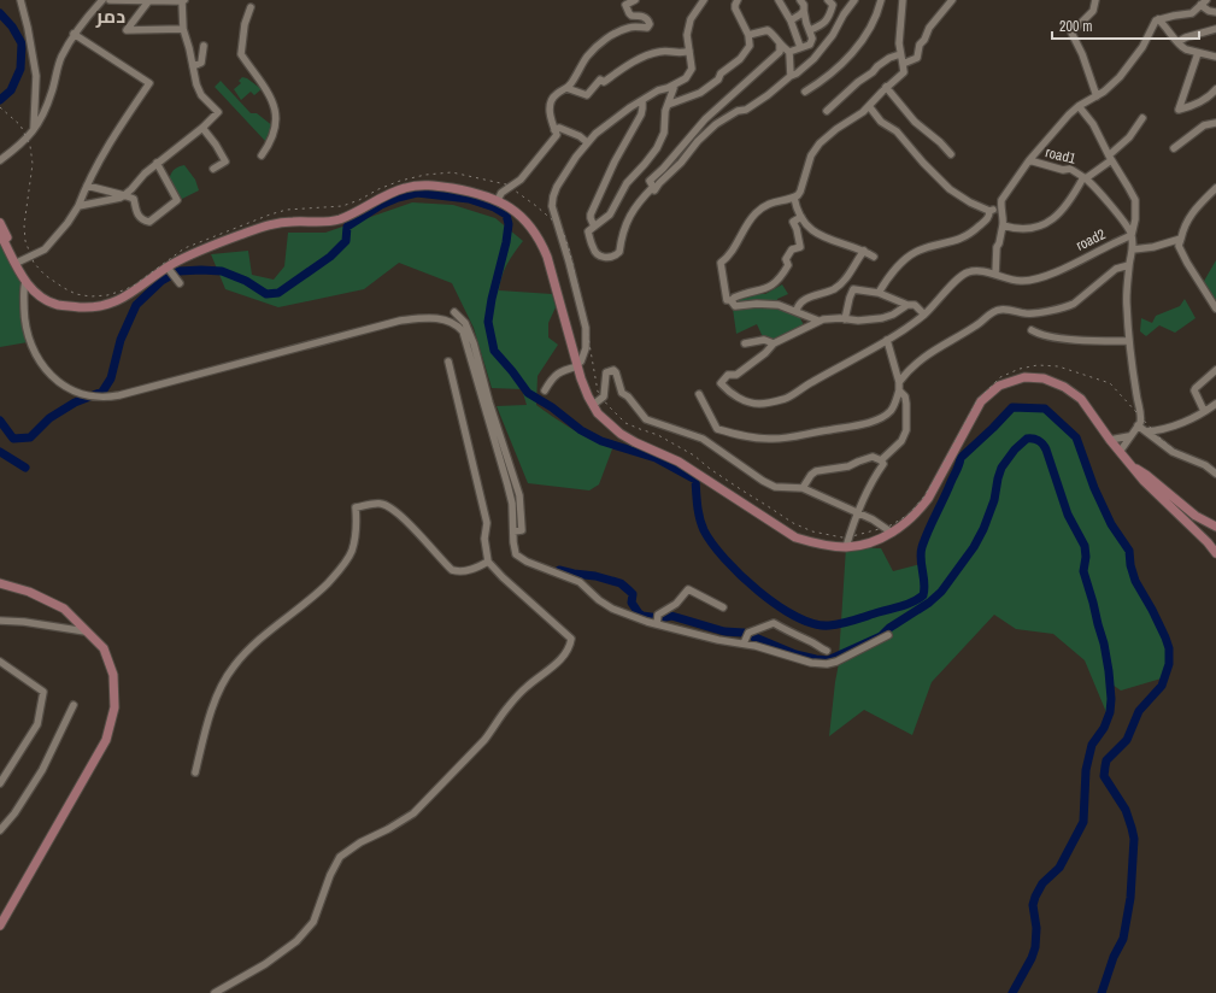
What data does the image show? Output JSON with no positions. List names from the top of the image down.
{
  "streets": {
    "street": ["road1", "road2"]
  },
  "crossings": [
    ["road1", "road2"]
  ],
  "districts": ["دمر"],
  "scale_bar": "200 m"
}
